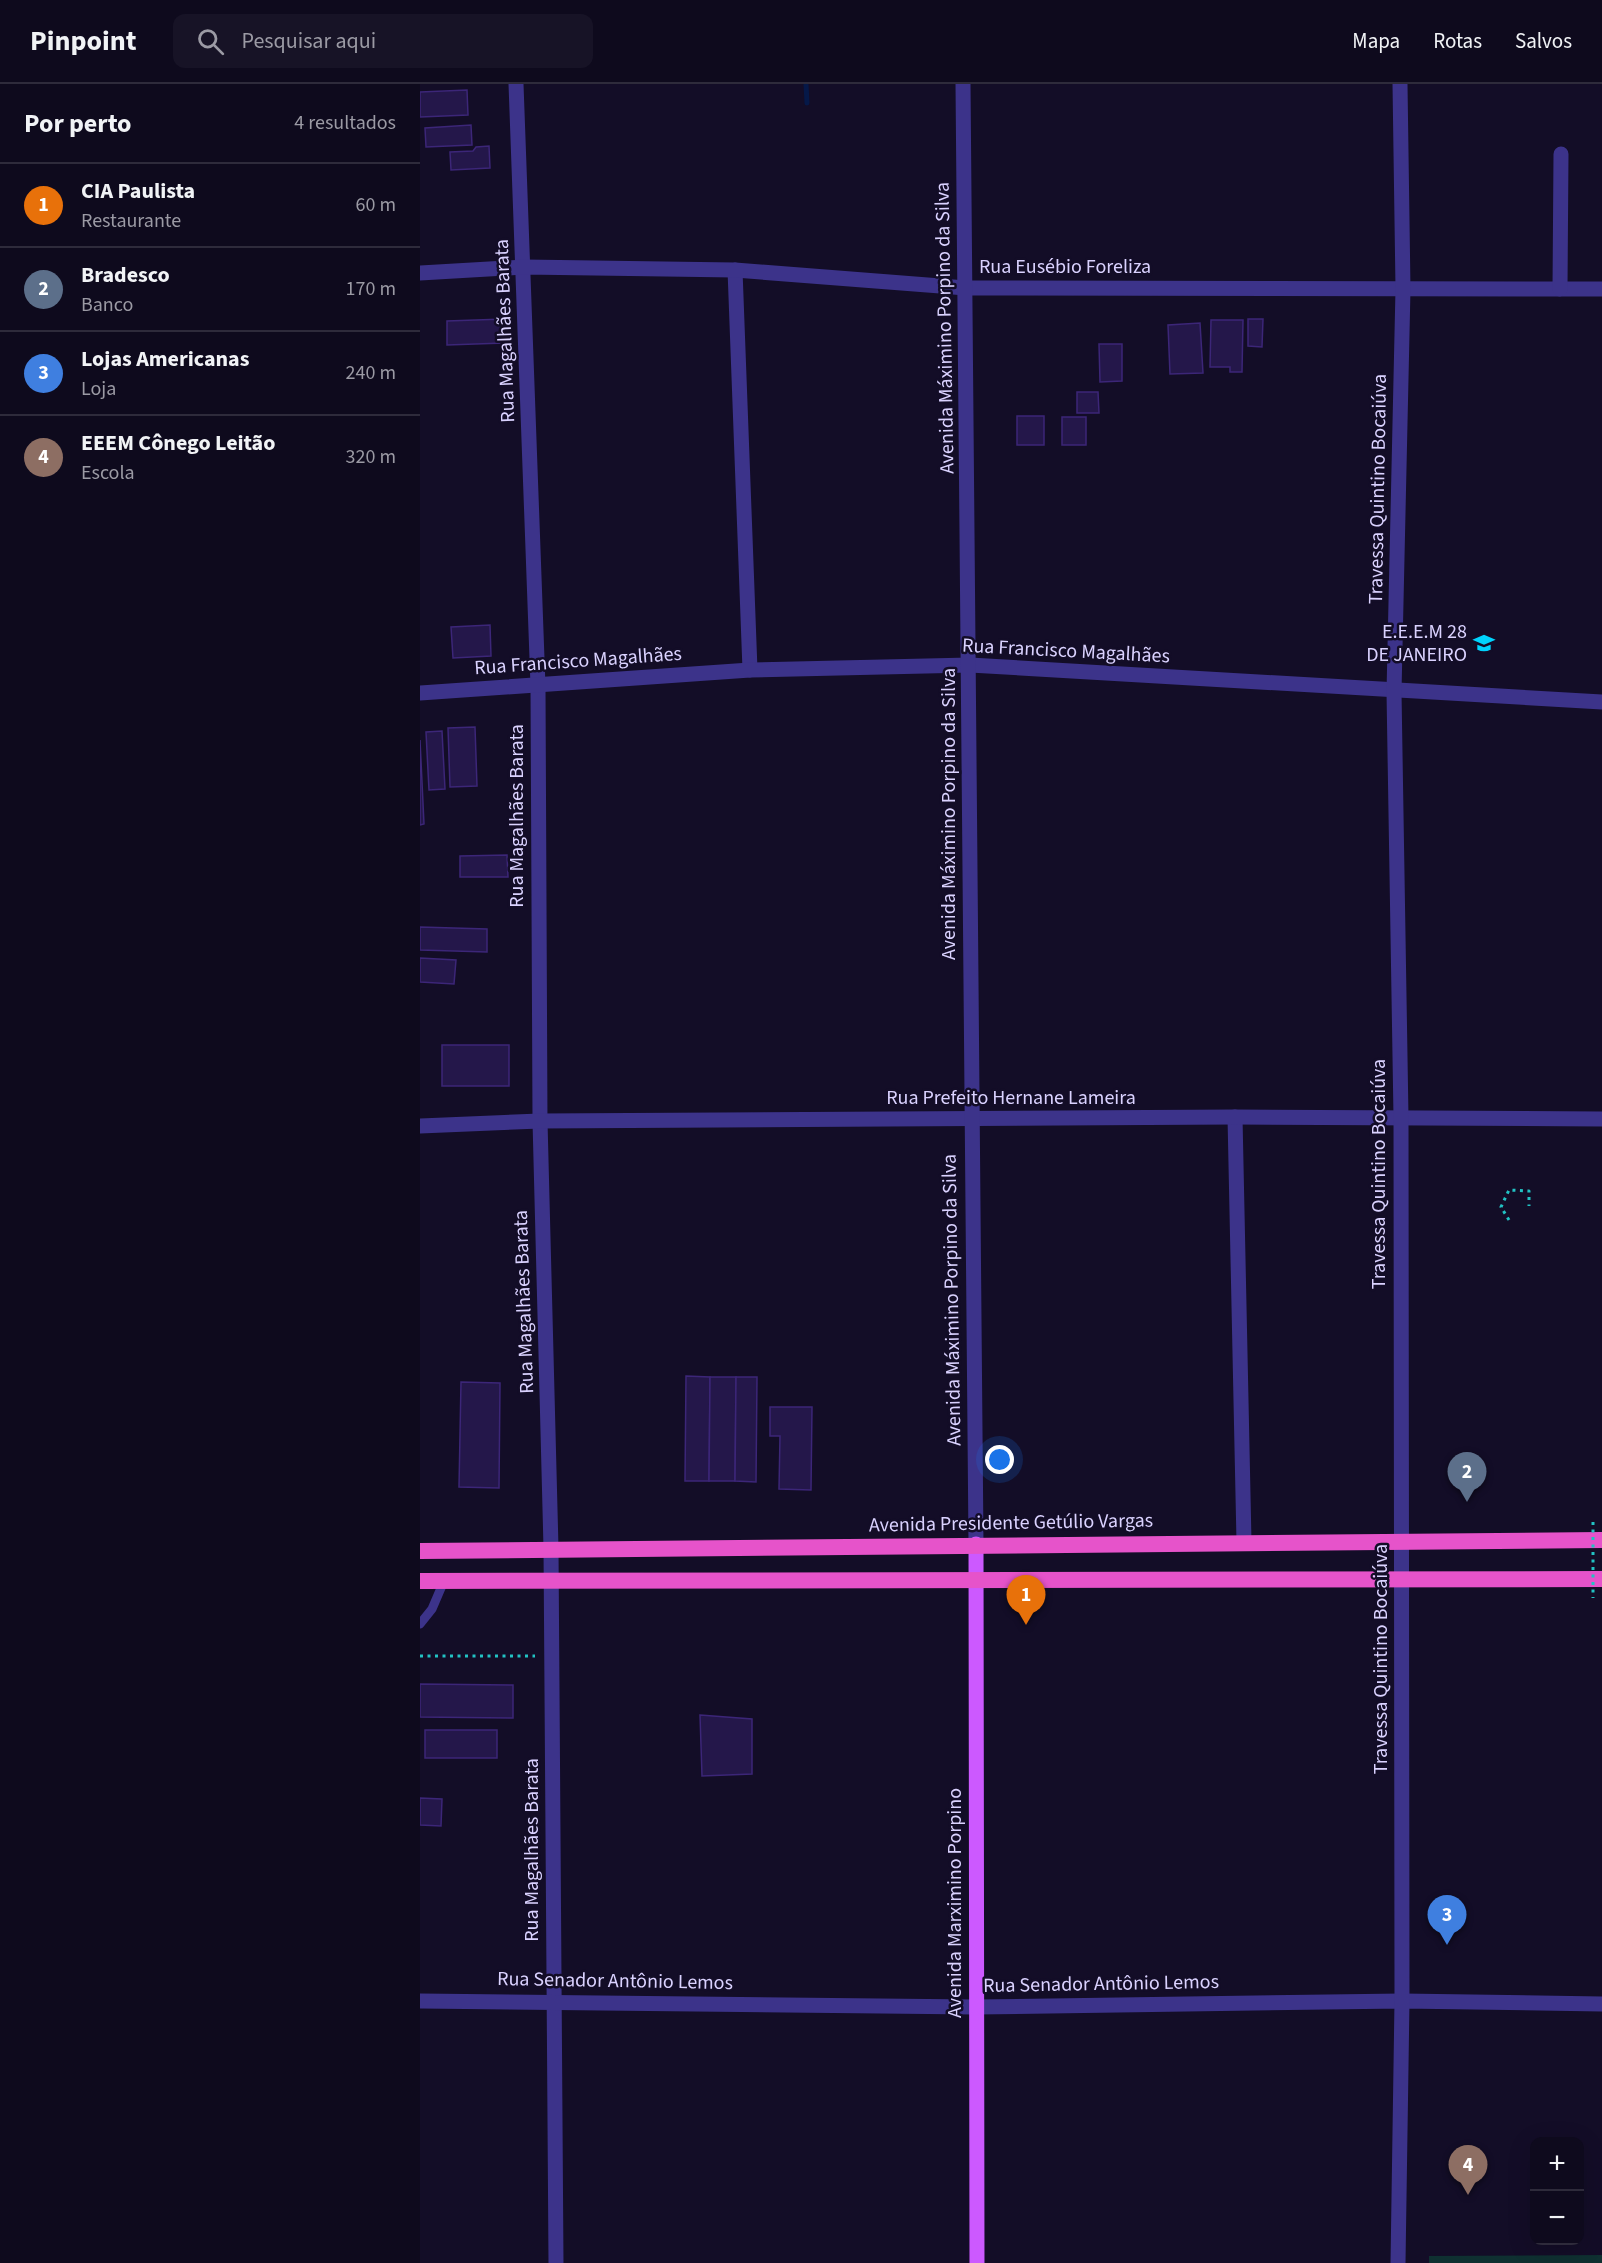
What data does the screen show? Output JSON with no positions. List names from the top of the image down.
{
  "streets": {
    "highway": ["Avenida Presidente Getúlio Vargas"],
    "main road": ["Avenida Marximino Porpino"],
    "street": [
      "Rua Eusébio Foreliza",
      "Avenida Máximino Porpino da Silva",
      "Rua Magalhães Barata",
      "Travessa Quintino Bocaiúva",
      "Rua Francisco Magalhães",
      "Rua Prefeito Hernane Lameira",
      "Rua Senador Antônio Lemos"
    ]
  },
  "crossings": [
    ["Rua Eusébio Foreliza", "Avenida Máximino Porpino da Silva"],
    ["Rua Eusébio Foreliza", "Rua Magalhães Barata"],
    ["Rua Eusébio Foreliza", "Travessa Quintino Bocaiúva"],
    ["Avenida Máximino Porpino da Silva", "Rua Francisco Magalhães"],
    ["Avenida Máximino Porpino da Silva", "Rua Prefeito Hernane Lameira"],
    ["Avenida Máximino Porpino da Silva", "Avenida Presidente Getúlio Vargas"],
    ["Avenida Máximino Porpino da Silva", "Avenida Marximino Porpino"],
    ["Rua Magalhães Barata", "Rua Francisco Magalhães"],
    ["Rua Magalhães Barata", "Rua Prefeito Hernane Lameira"],
    ["Rua Magalhães Barata", "Avenida Presidente Getúlio Vargas"],
    ["Rua Magalhães Barata", "Rua Senador Antônio Lemos"],
    ["Travessa Quintino Bocaiúva", "Rua Francisco Magalhães"],
    ["Travessa Quintino Bocaiúva", "Rua Prefeito Hernane Lameira"],
    ["Travessa Quintino Bocaiúva", "Avenida Presidente Getúlio Vargas"],
    ["Travessa Quintino Bocaiúva", "Rua Senador Antônio Lemos"],
    ["Avenida Presidente Getúlio Vargas", "Avenida Marximino Porpino"],
    ["Avenida Marximino Porpino", "Rua Senador Antônio Lemos"]
  ],
  "places": {
    "school or university": ["E.E.E.M 28 DE JANEIRO"]
  },
  "page": {
    "header": "Pinpoint",
    "search": "Pesquisar aqui",
    "nav": ["Mapa", "Rotas", "Salvos"],
    "heading": ["Por perto", "4 resultados"],
    "list": [
      {
        "mark": "1",
        "name": "CIA Paulista",
        "note": "Restaurante",
        "value": "60 m"
      },
      {
        "mark": "2",
        "name": "Bradesco",
        "note": "Banco",
        "value": "170 m"
      },
      {
        "mark": "3",
        "name": "Lojas Americanas",
        "note": "Loja",
        "value": "240 m"
      },
      {
        "mark": "4",
        "name": "EEEM Cônego Leitão",
        "note": "Escola",
        "value": "320 m"
      }
    ],
    "pins": [
      "2",
      "1",
      "3",
      "4"
    ],
    "map_buttons": ["+", "−"]
  }
}
